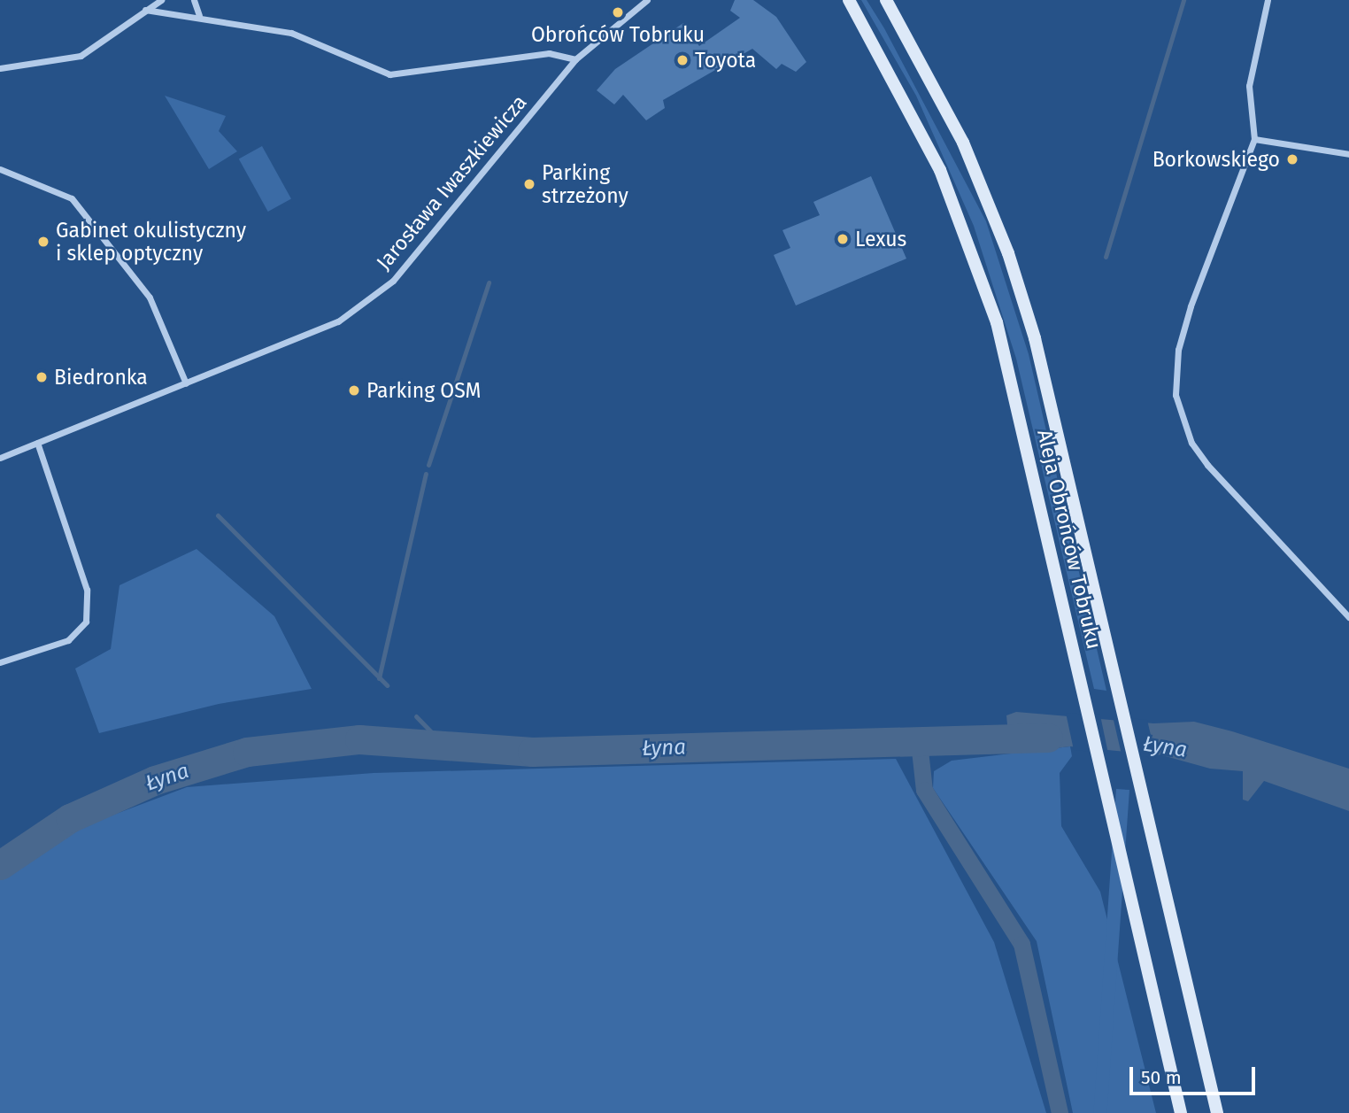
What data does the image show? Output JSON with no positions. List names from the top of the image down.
{
  "streets": {
    "main road": ["Aleja Obrońców Tobruku"],
    "street": ["Jarosława Iwaszkiewicza"]
  },
  "water": ["Łyna"],
  "places": [
    "Obrońców Tobruku",
    "Toyota",
    "Borkowskiego",
    "Parking strzeżony",
    "Lexus",
    "Gabinet okulistyczny i sklep optyczny",
    "Biedronka",
    "Parking OSM"
  ],
  "scale_bar": "50 m"
}
